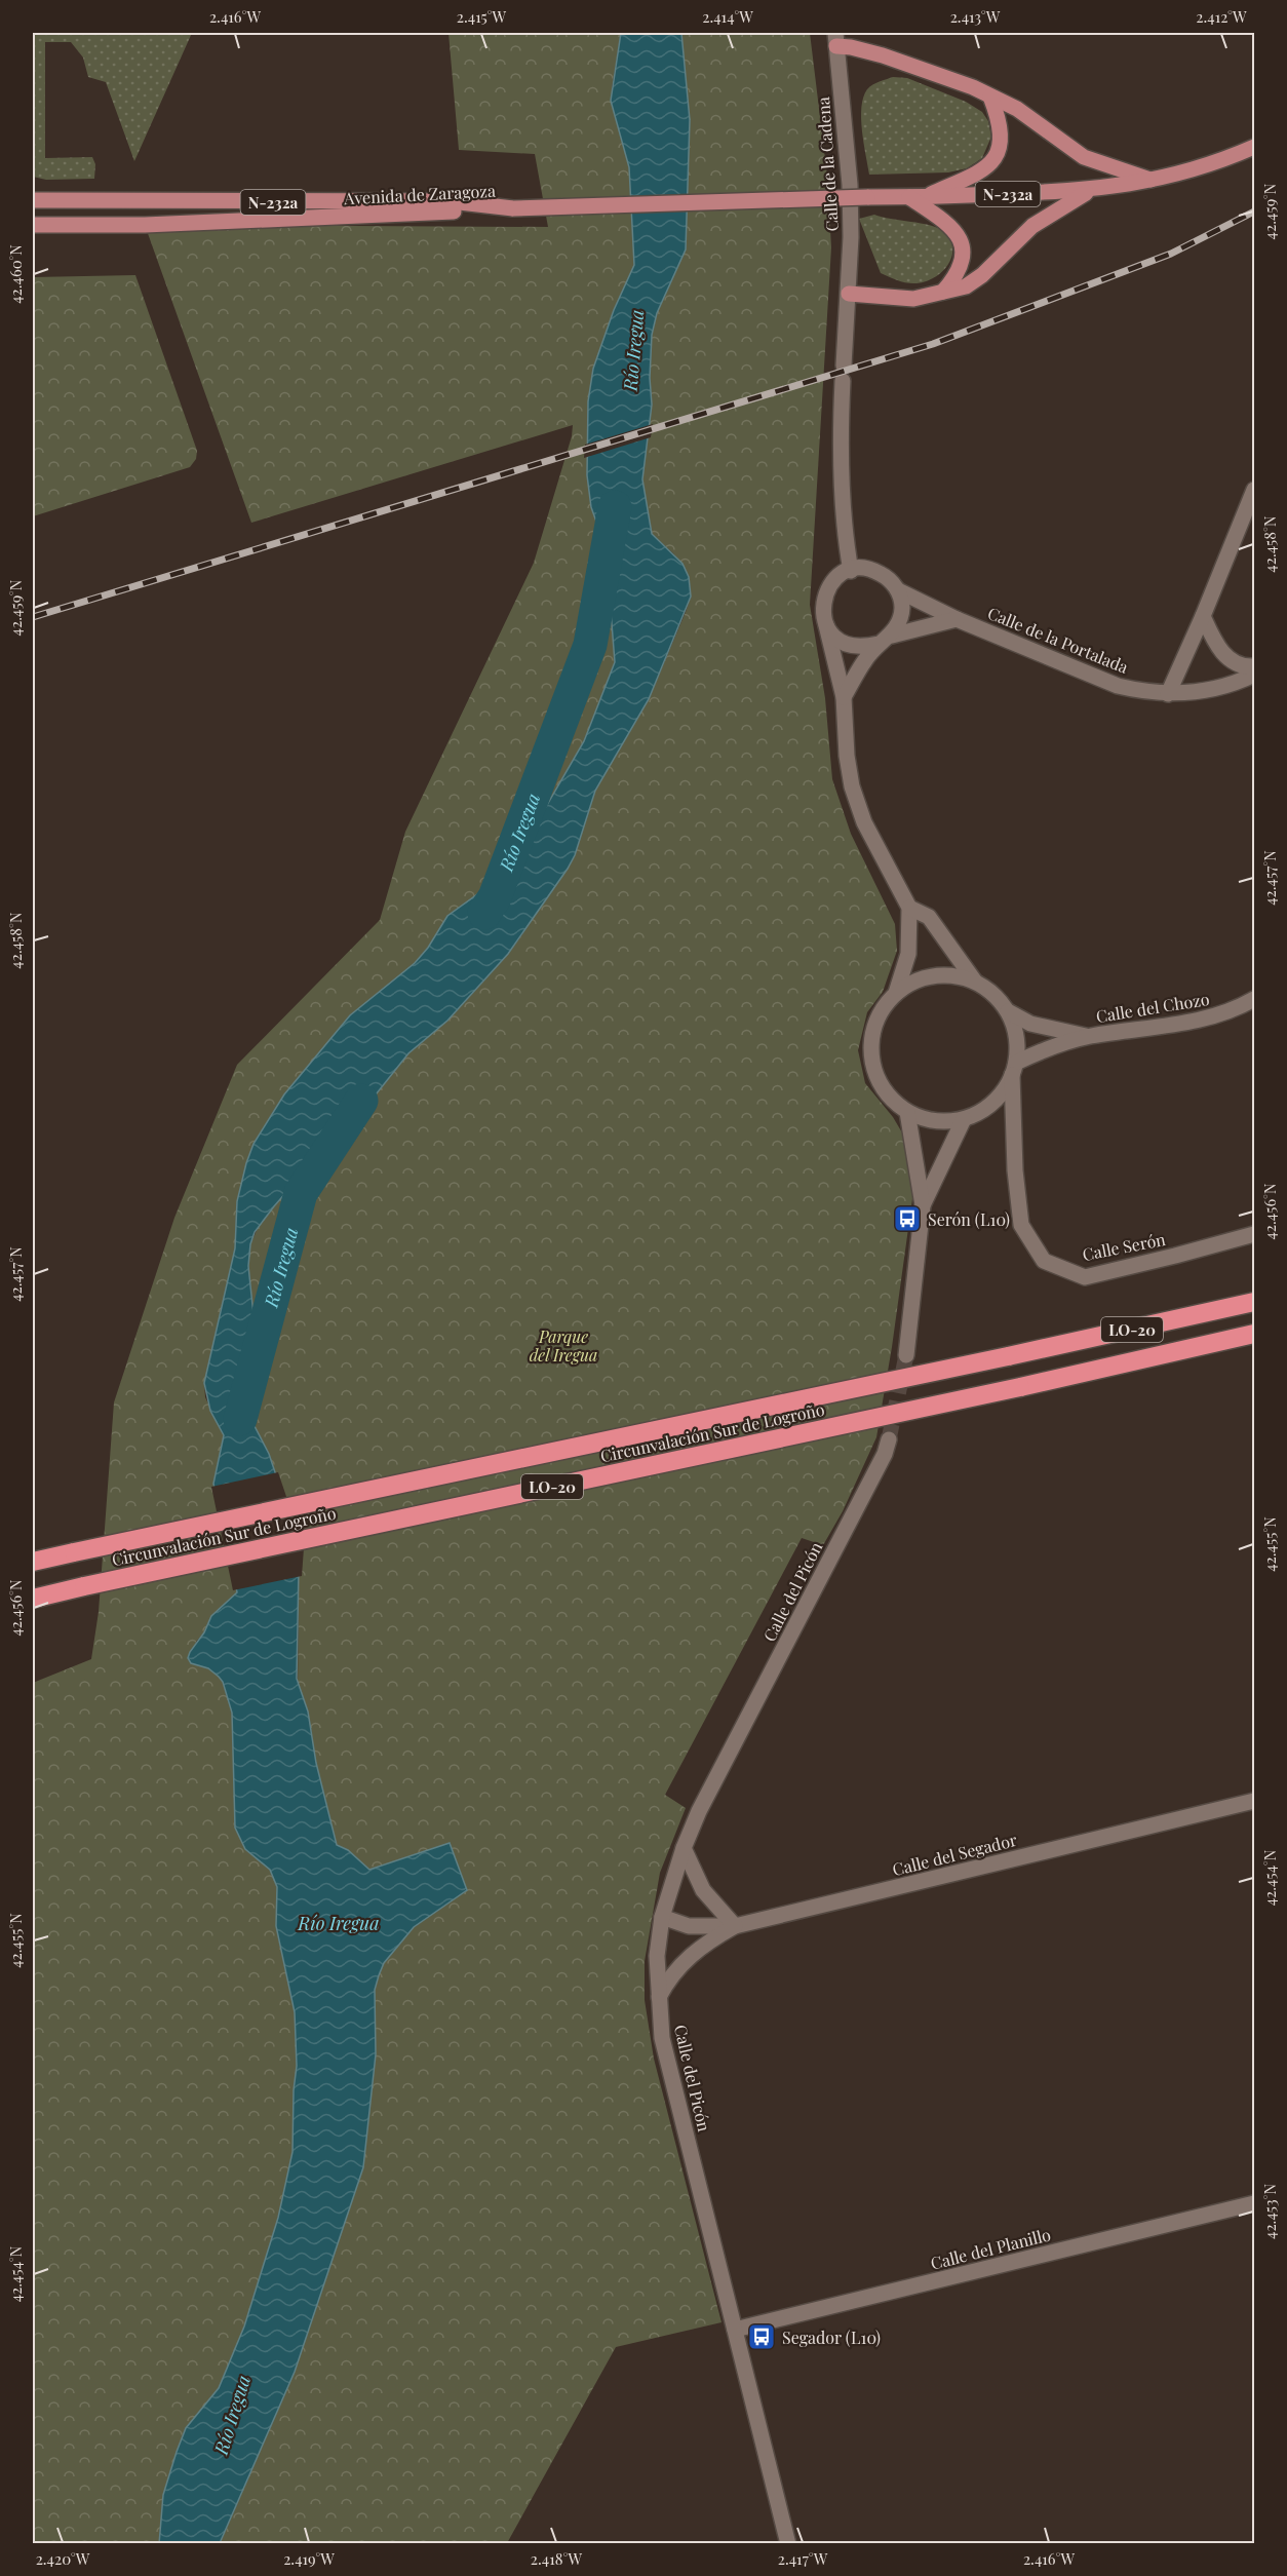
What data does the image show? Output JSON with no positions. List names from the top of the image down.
{
  "streets": {
    "highway": ["LO-20", "Circunvalación Sur de Logroño"],
    "main road": ["Avenida de Zaragoza", "N-232a"],
    "street": [
      "Calle de la Cadena",
      "Calle de la Portalada",
      "Calle del Chozo",
      "Calle Serón",
      "Calle del Picón",
      "Calle del Segador",
      "Calle del Planillo"
    ]
  },
  "crossings": [
    ["Calle de la Cadena", "Calle de la Portalada"],
    ["Avenida de Zaragoza", "N-232a"],
    ["Calle del Chozo", "Calle Serón"],
    ["Calle del Picón", "Calle del Segador"],
    ["Calle del Picón", "Calle del Planillo"]
  ],
  "water": ["Río Iregua"],
  "parks": ["Parque del Iregua"],
  "places": {
    "bus stop": ["Serón (L10)", "Segador (L10)"]
  },
  "coordinates": [
    "2.416°W",
    "2.415°W",
    "2.414°W",
    "2.413°W",
    "2.412°W",
    "42.459°N",
    "42.460°N",
    "42.458°N",
    "42.457°N",
    "42.456°N",
    "42.455°N",
    "42.454°N",
    "42.453°N",
    "2.420°W",
    "2.419°W",
    "2.418°W",
    "2.417°W"
  ]
}
